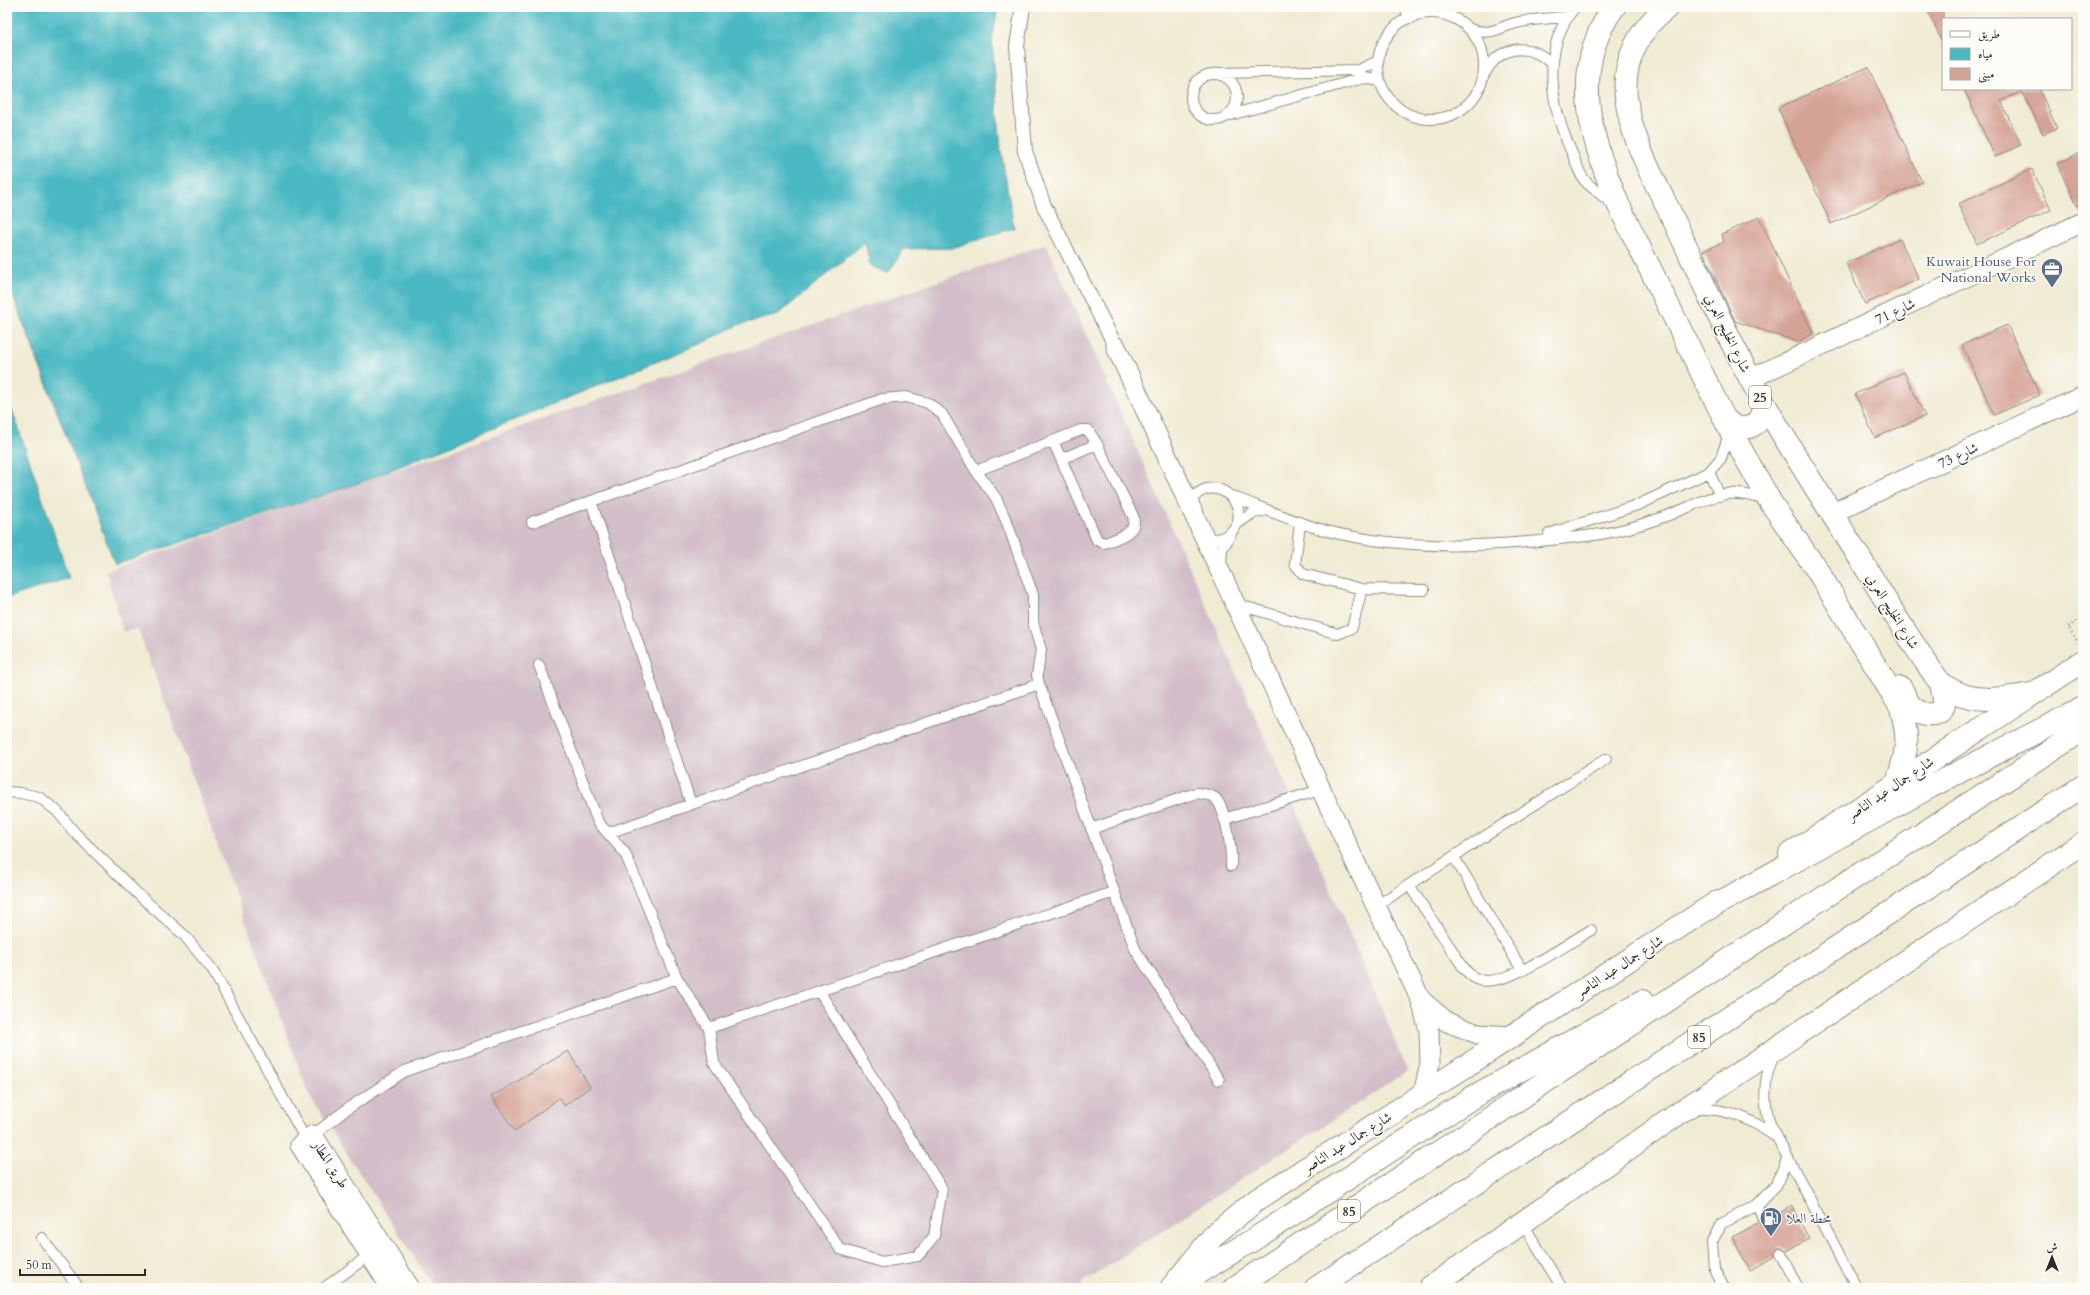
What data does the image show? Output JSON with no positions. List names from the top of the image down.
{
  "streets": {
    "main road": [
      "شارع الخليج العربي",
      "25",
      "شارع جمال عبد الناصر",
      "85"
    ],
    "street": ["شارع 71", "شارع 73", "طريق المطار"]
  },
  "crossings": [
    ["شارع 71", "شارع الخليج العربي"],
    ["شارع الخليج العربي", "شارع 73"],
    ["شارع الخليج العربي", "شارع جمال عبد الناصر"]
  ],
  "places": {
    "office": ["Kuwait House For National Works"],
    "fuel station": ["محطة العلا"]
  },
  "legend": ["طريق", "مياه", "مبنى"],
  "scale_bar": "50 m",
  "north": "top"
}
